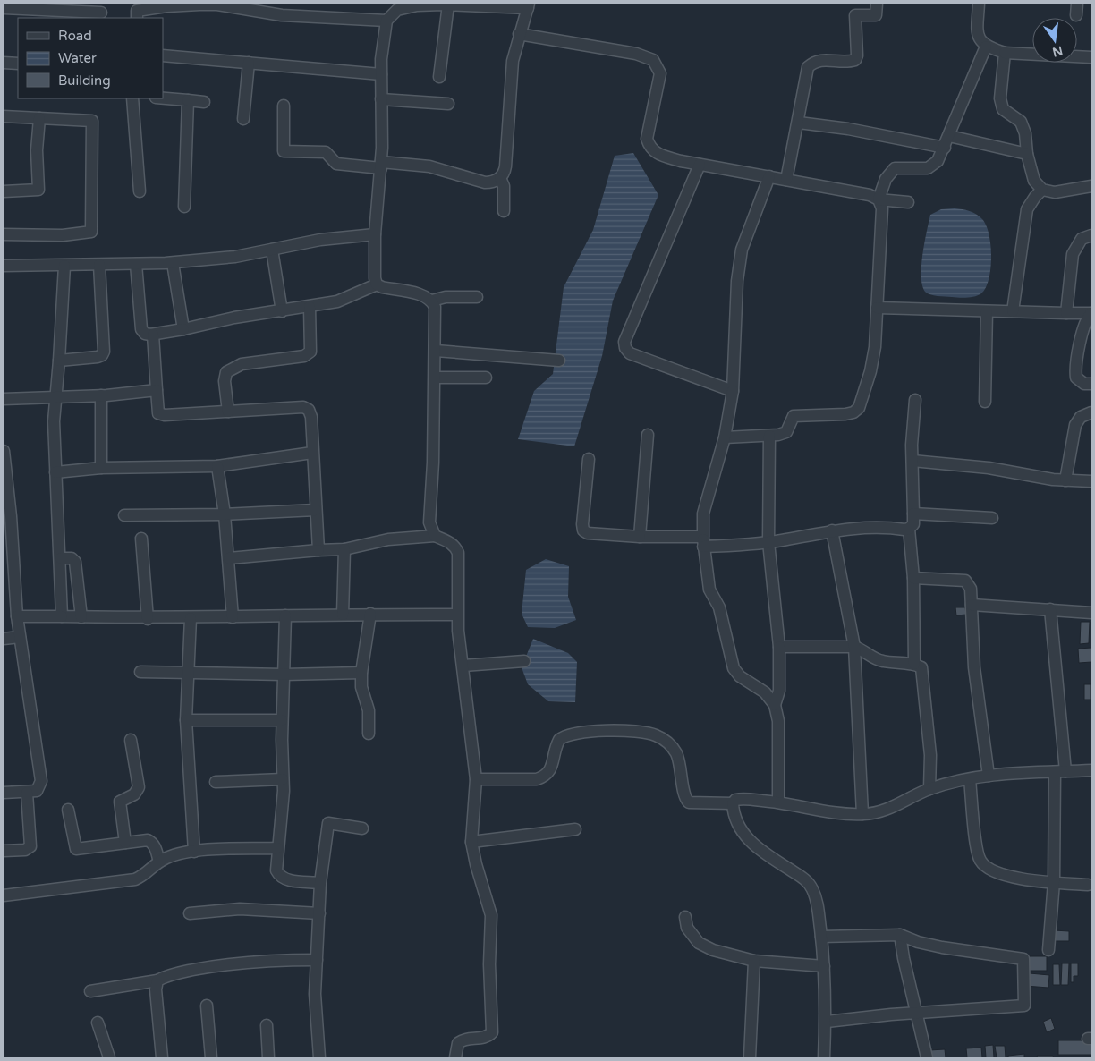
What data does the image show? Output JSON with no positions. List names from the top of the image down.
{
  "legend": ["Road", "Water", "Building"],
  "north": "bottom"
}
